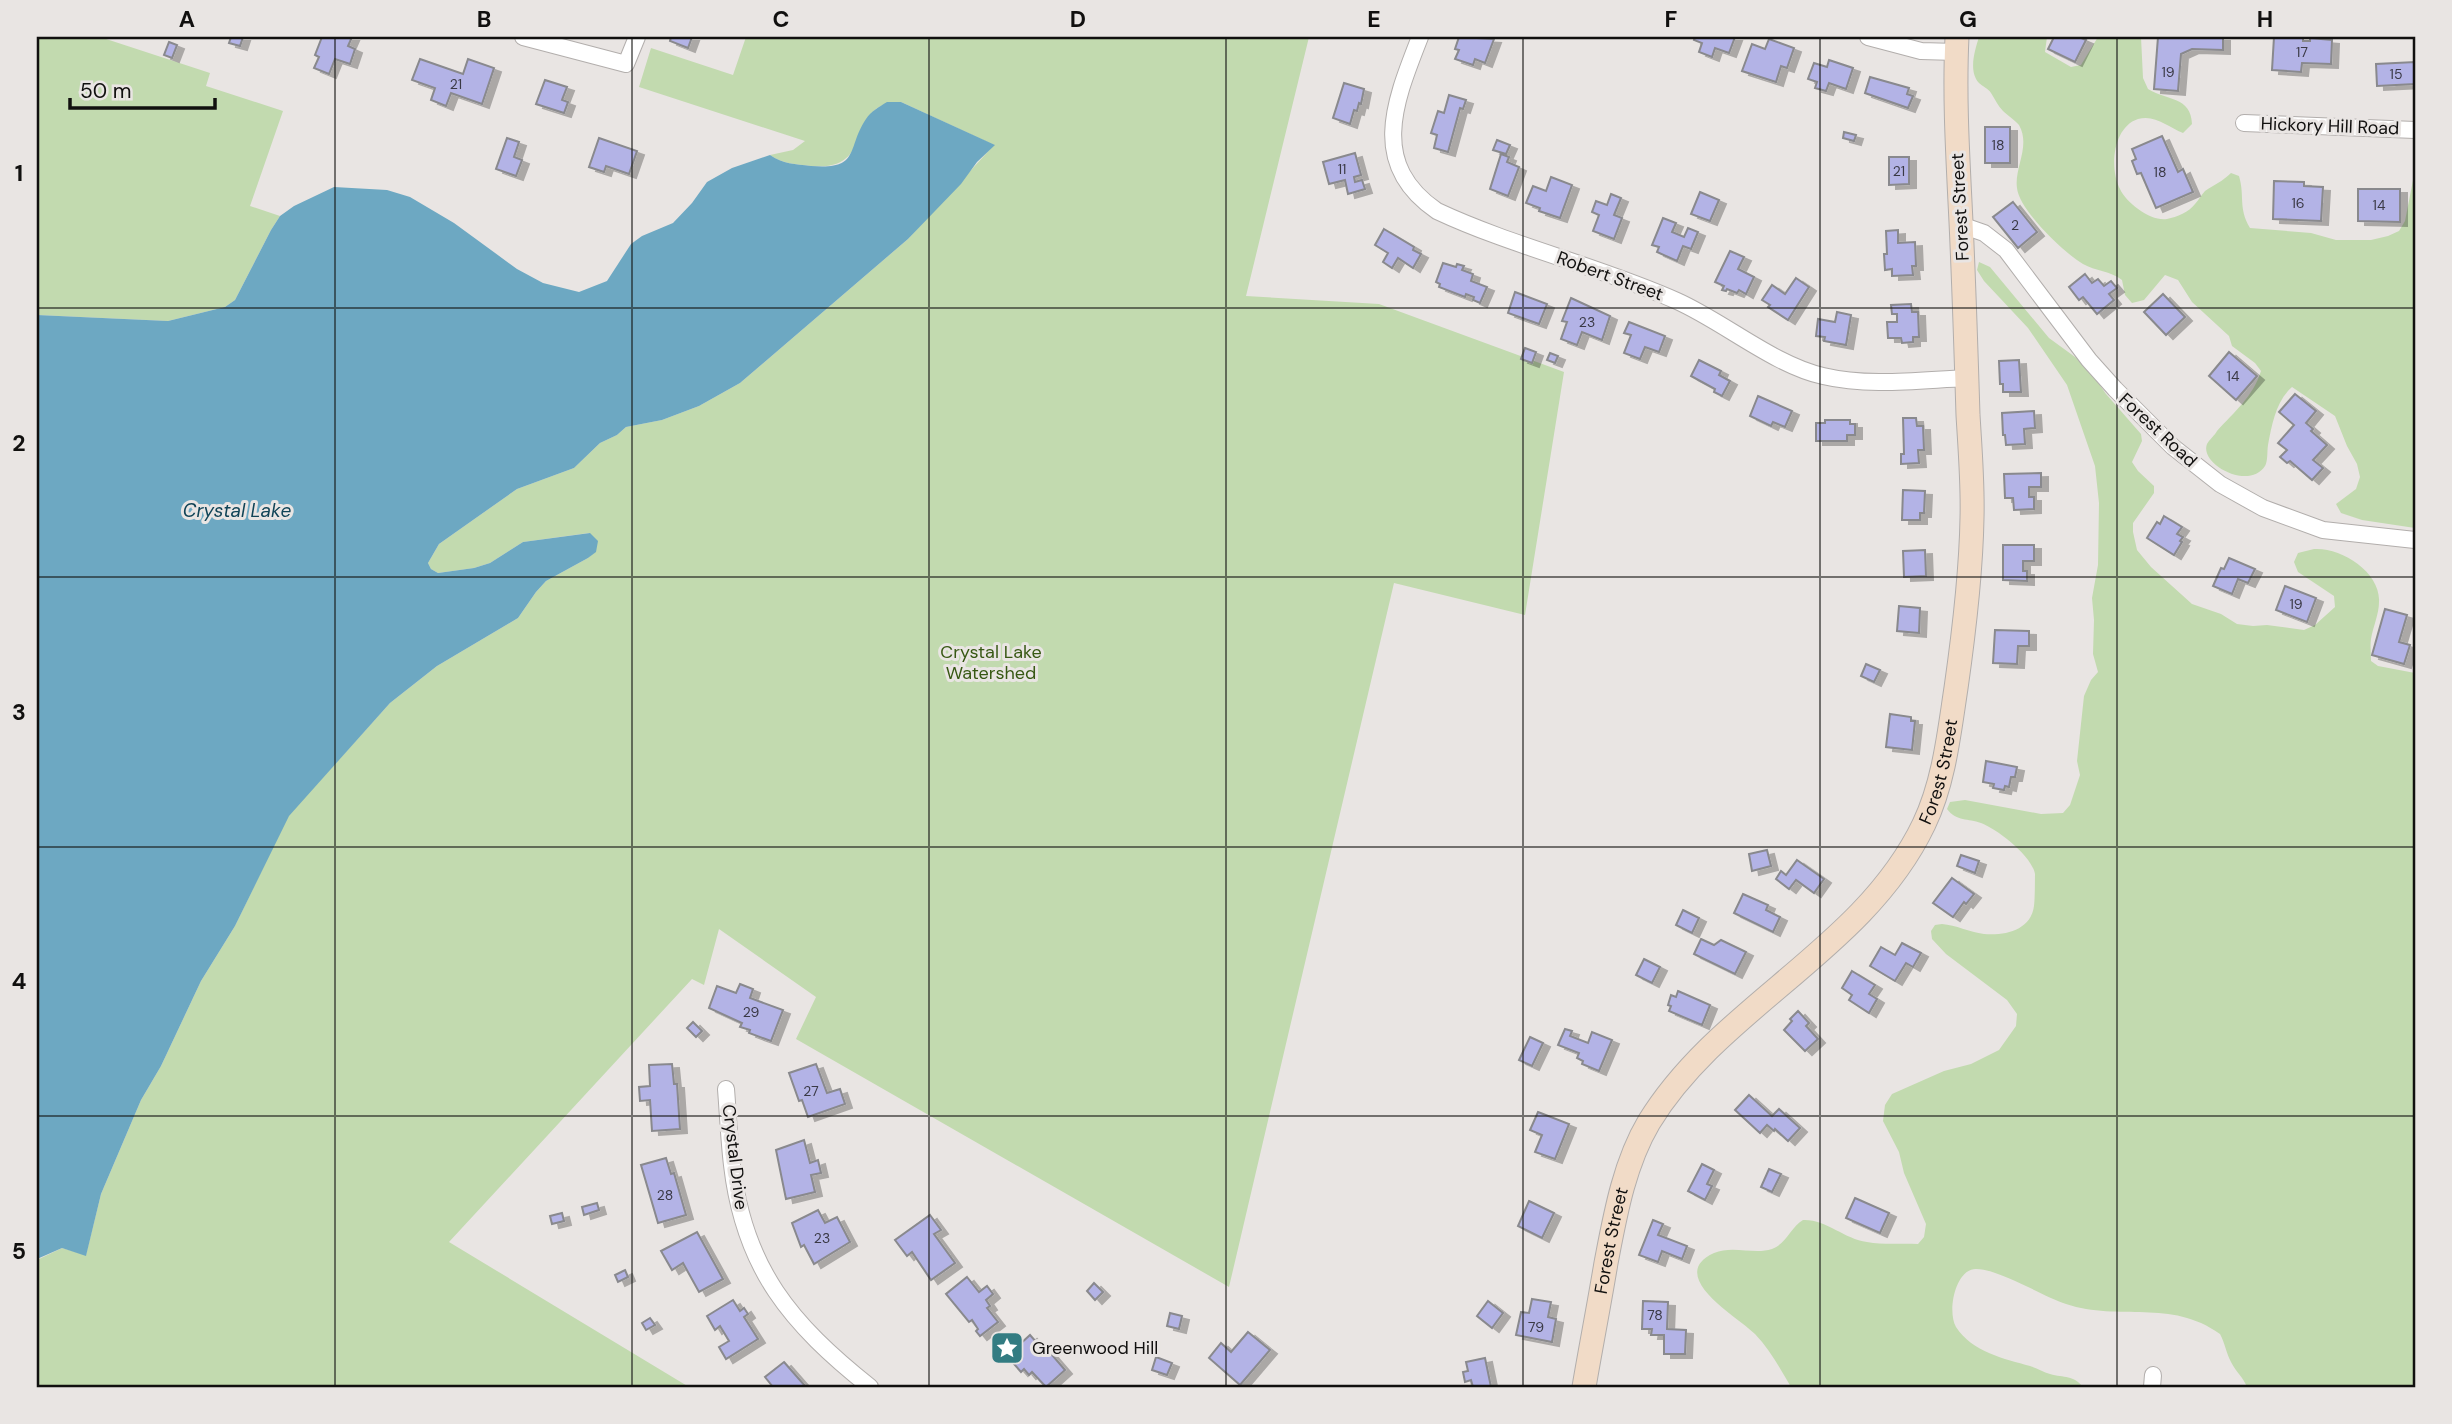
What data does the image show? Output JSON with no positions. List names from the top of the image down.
{
  "streets": {
    "main road": ["Forest Street"],
    "street": [
      "Hickory Hill Road",
      "Robert Street",
      "Forest Road",
      "Crystal Drive"
    ]
  },
  "crossings": [
    ["Forest Street", "Robert Street"],
    ["Forest Street", "Forest Road"]
  ],
  "water": ["Crystal Lake"],
  "parks": ["Crystal Lake Watershed"],
  "places": {
    "place": ["Greenwood Hill"]
  },
  "house_numbers": [
    "17",
    "19",
    "15",
    "21",
    "18",
    "11",
    "21",
    "18",
    "16",
    "14",
    "2",
    "23",
    "14",
    "19",
    "29",
    "27",
    "28",
    "23",
    "78",
    "79"
  ],
  "scale_bar": "50 m",
  "grid": {
    "columns": [
      "A",
      "B",
      "C",
      "D",
      "E",
      "F",
      "G",
      "H"
    ],
    "rows": [
      "1",
      "2",
      "3",
      "4",
      "5"
    ]
  }
}
